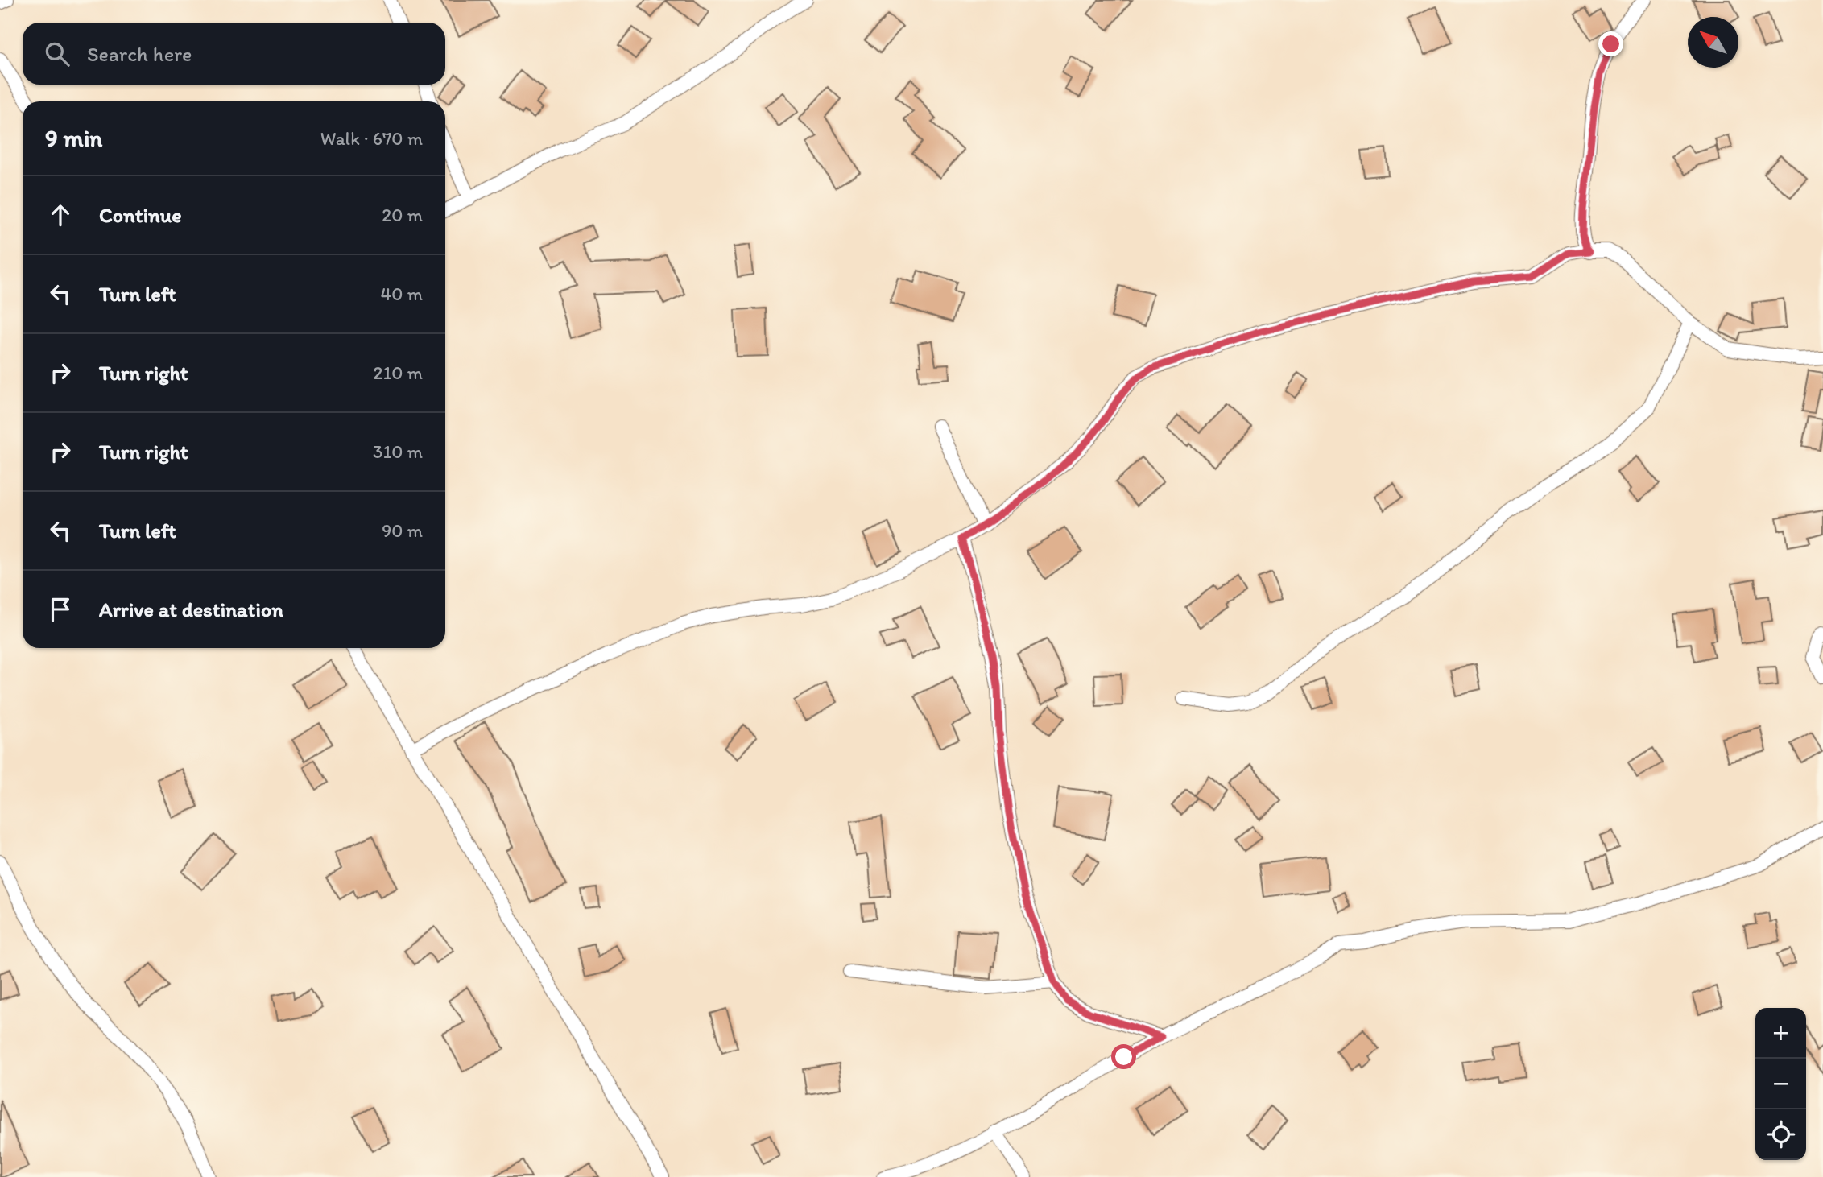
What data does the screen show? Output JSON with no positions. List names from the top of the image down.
{
  "north": "top left",
  "page": {
    "search": "Search here",
    "heading": ["9 min", "Walk · 670 m"],
    "list": [
      ["Continue", "20 m"],
      ["Turn left", "40 m"],
      ["Turn right", "210 m"],
      ["Turn right", "310 m"],
      ["Turn left", "90 m"],
      "Arrive at destination"
    ],
    "map_buttons": ["+", "−"]
  }
}
